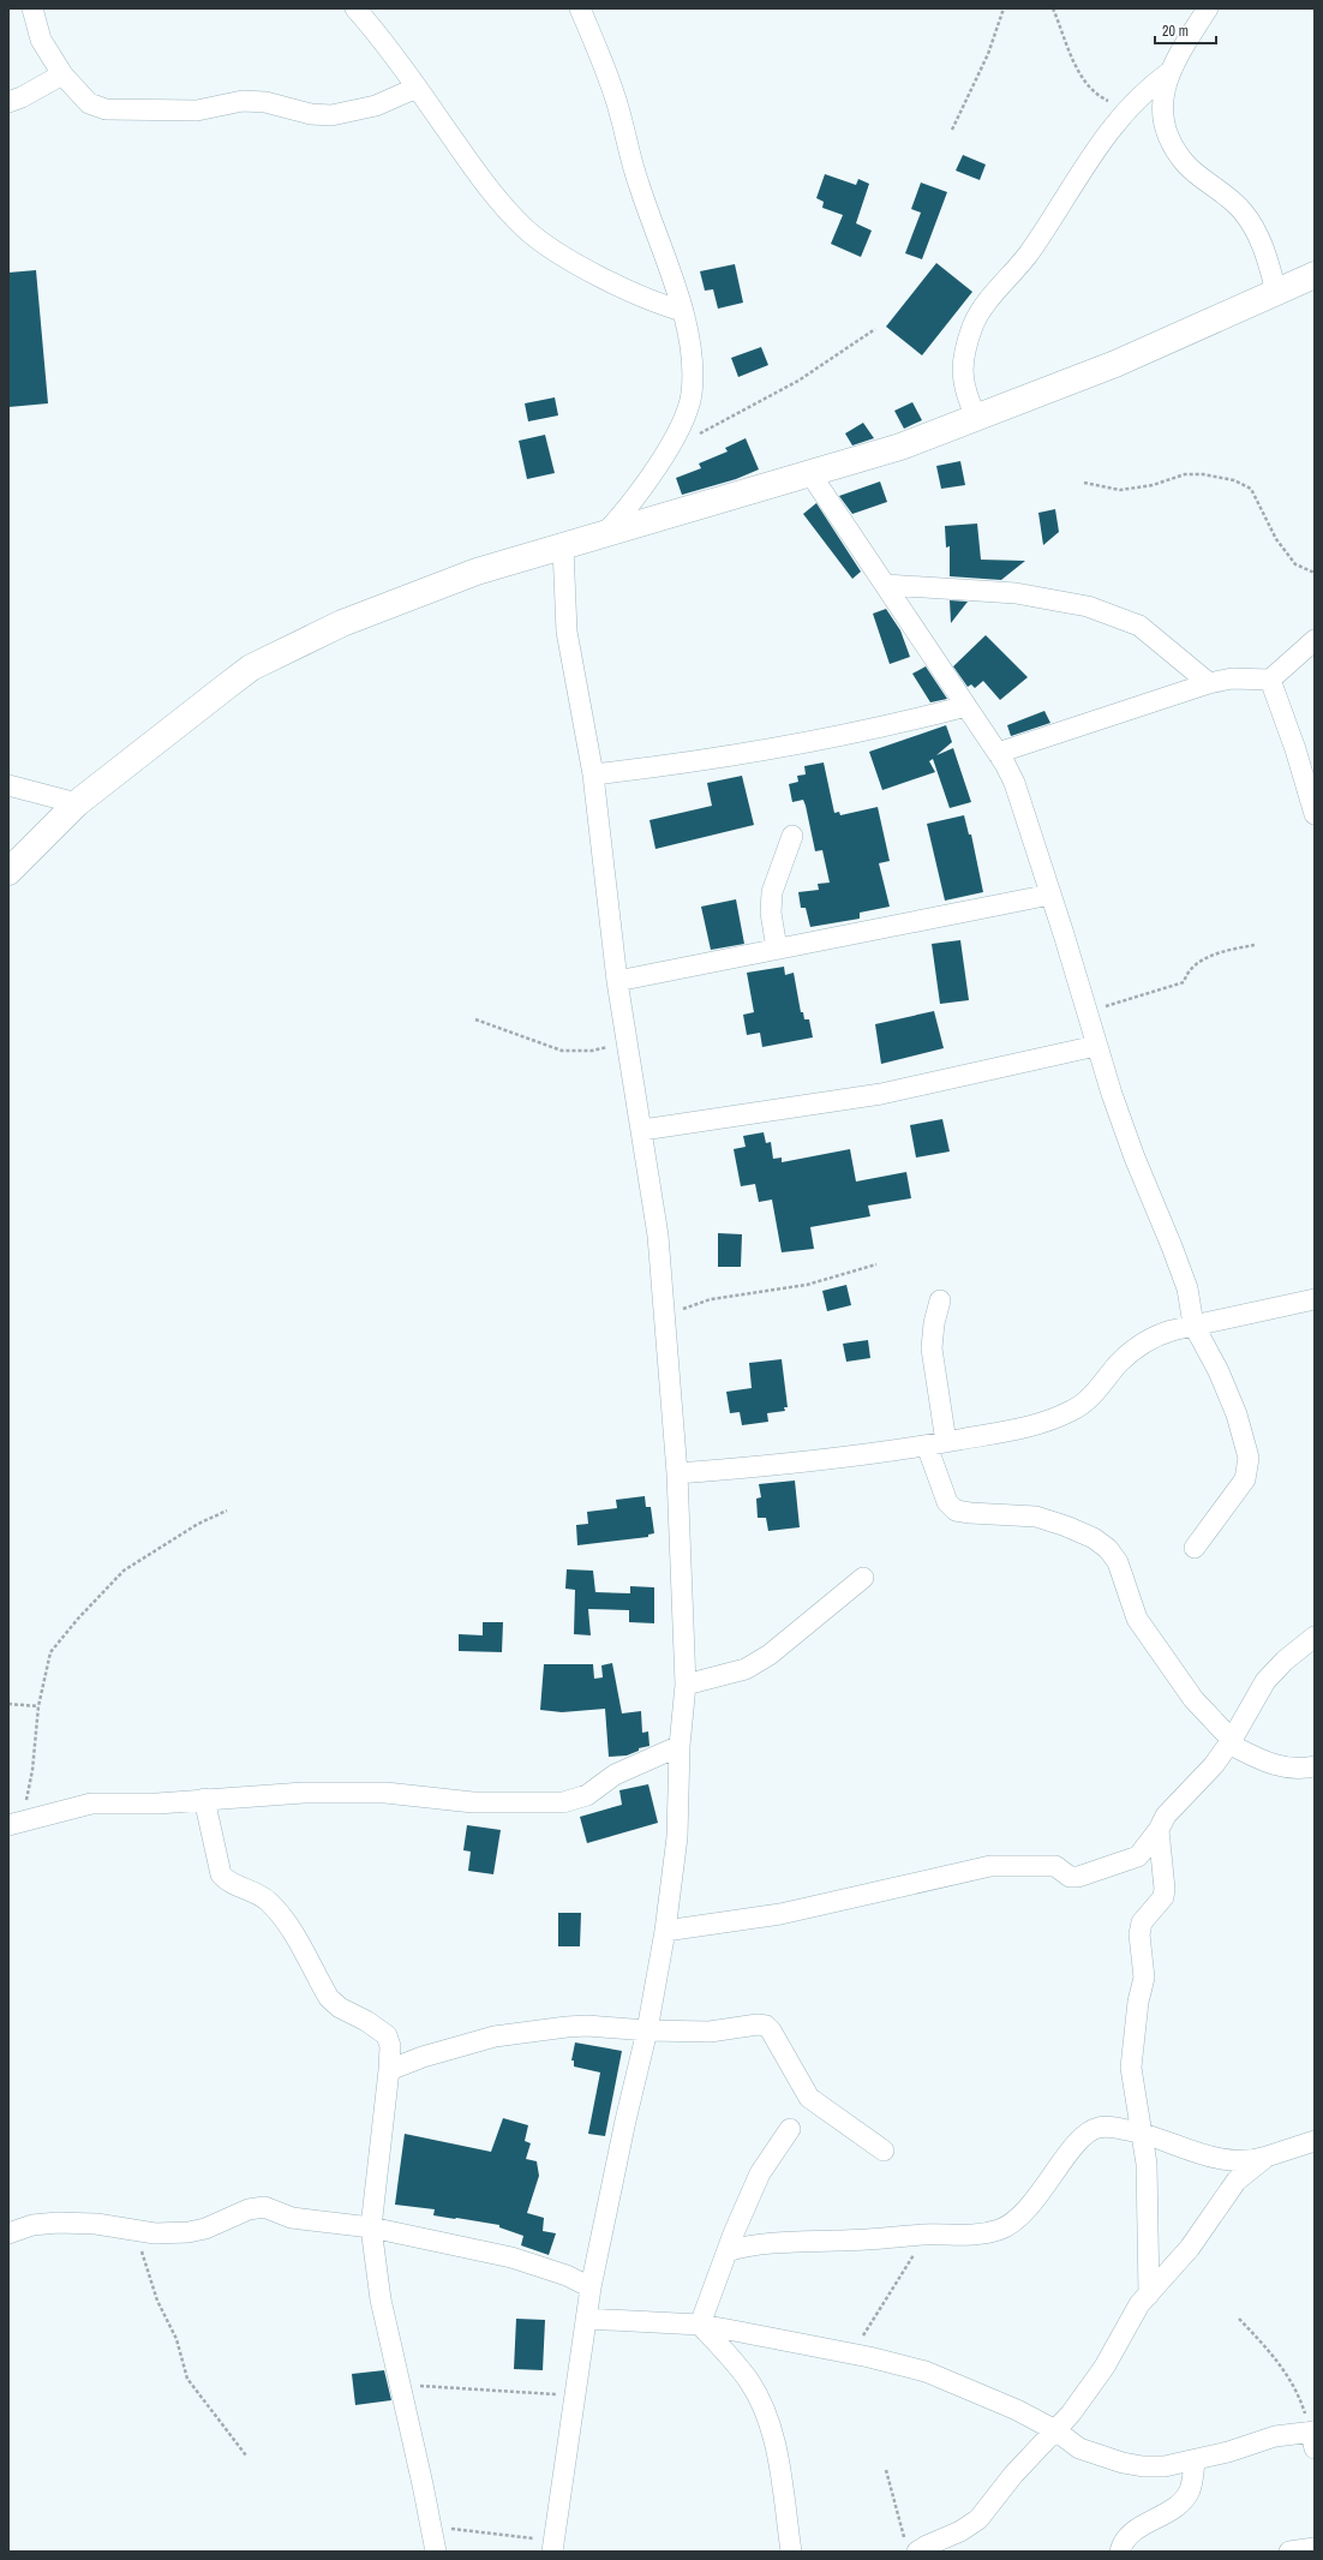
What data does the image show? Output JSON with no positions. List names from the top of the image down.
{
  "scale_bar": "20 m"
}
